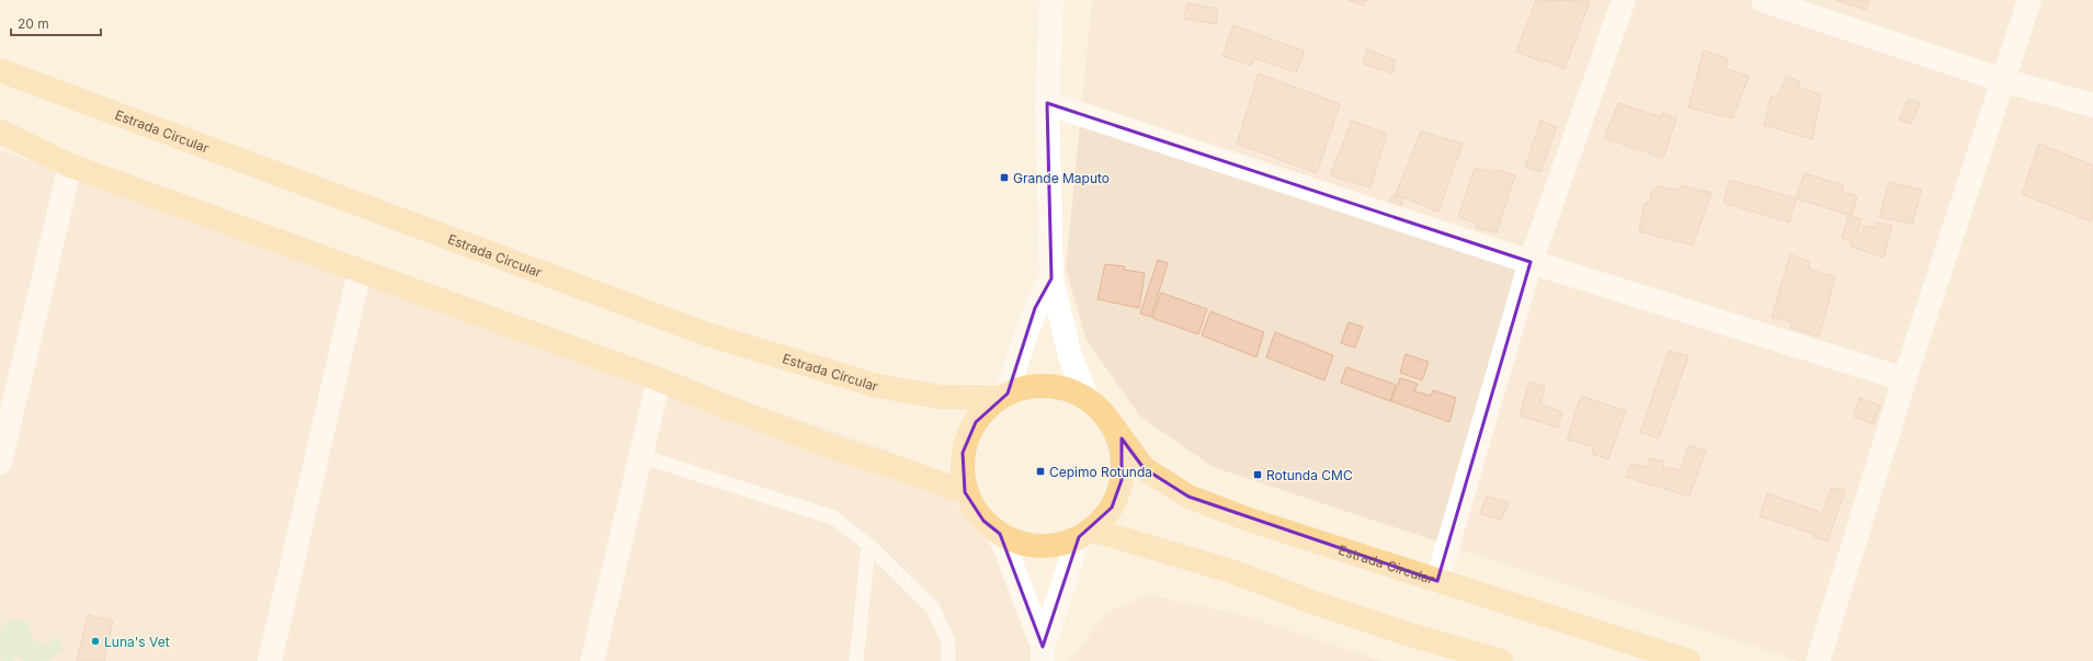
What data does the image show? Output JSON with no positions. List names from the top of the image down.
{
  "streets": {
    "main road": ["Estrada Circular"]
  },
  "places": {
    "transit": ["Grande Maputo", "Cepimo Rotunda", "Rotunda CMC"],
    "other": ["Luna's Vet"]
  },
  "scale_bar": "20 m"
}
